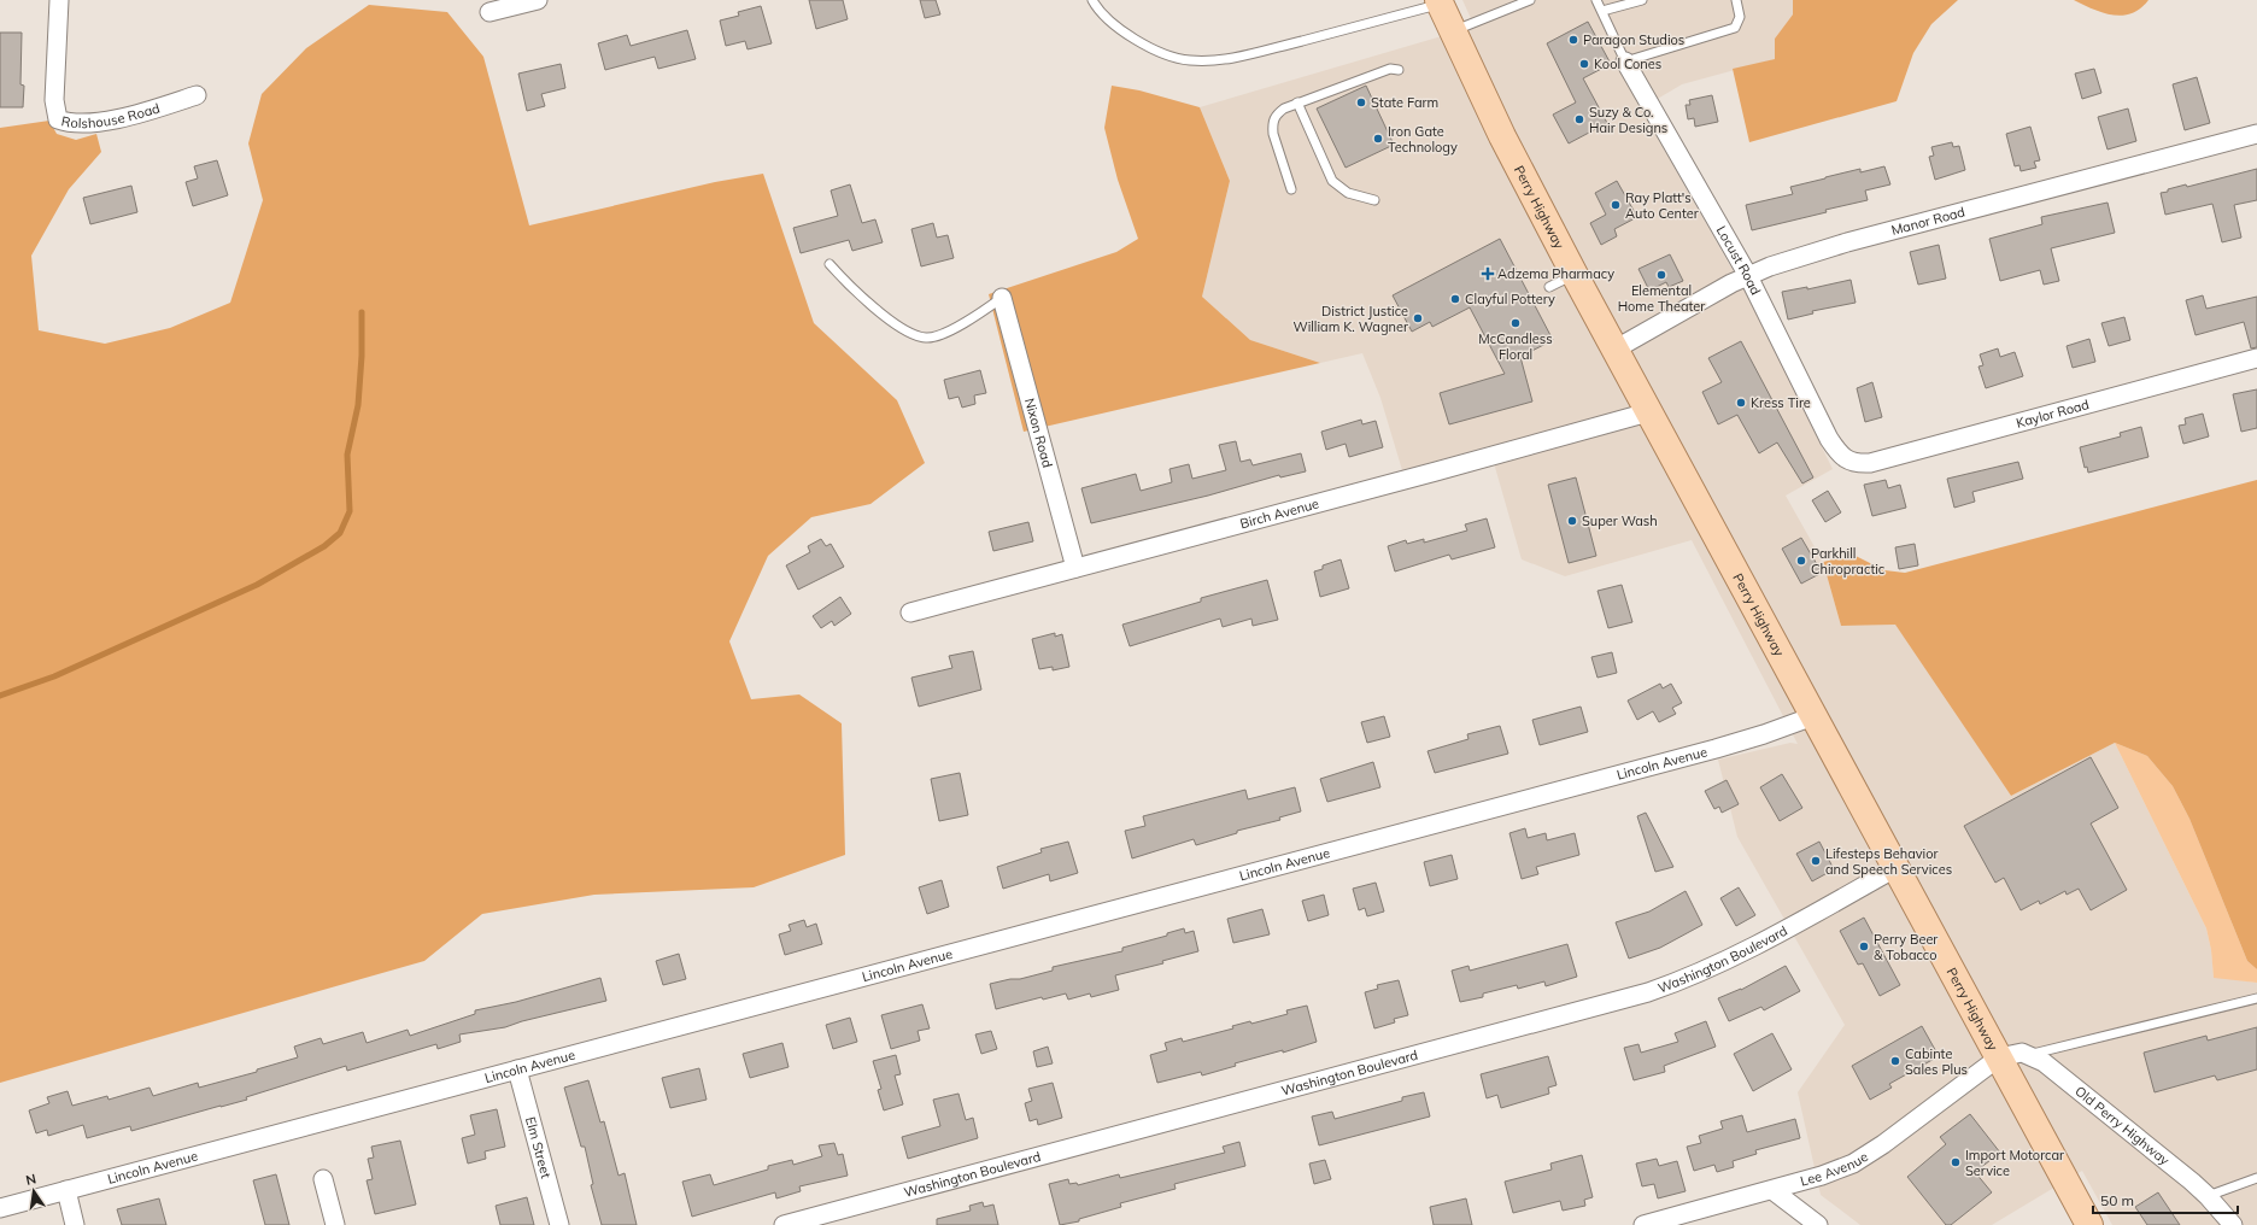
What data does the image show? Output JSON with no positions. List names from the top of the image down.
{
  "streets": {
    "main road": ["Perry Highway"],
    "street": [
      "Rolshouse Road",
      "Manor Road",
      "Locust Road",
      "Kaylor Road",
      "Nixon Road",
      "Birch Avenue",
      "Lincoln Avenue",
      "Washington Boulevard",
      "Old Perry Highway",
      "Elm Street",
      "Lee Avenue"
    ]
  },
  "crossings": [
    ["Perry Highway", "Manor Road"],
    ["Perry Highway", "Birch Avenue"],
    ["Perry Highway", "Lincoln Avenue"],
    ["Perry Highway", "Washington Boulevard"],
    ["Perry Highway", "Lee Avenue"],
    ["Manor Road", "Locust Road"],
    ["Locust Road", "Kaylor Road"],
    ["Nixon Road", "Birch Avenue"],
    ["Lincoln Avenue", "Elm Street"]
  ],
  "places": {
    "other": [
      "Paragon Studios",
      "Kool Cones",
      "State Farm",
      "Suzy & Co. Hair Designs",
      "Iron Gate Technology",
      "Ray Platt's Auto Center",
      "Elemental Home Theater",
      "Clayful Pottery",
      "District Justice William K. Wagner",
      "McCandless Floral",
      "Kress Tire",
      "Super Wash",
      "Parkhill Chiropractic",
      "Lifesteps Behavior and Speech Services",
      "Perry Beer & Tobacco",
      "Cabinte Sales Plus",
      "Import Motorcar Service"
    ],
    "health": ["Adzema Pharmacy"]
  },
  "scale_bar": "50 m",
  "north": "top"
}
